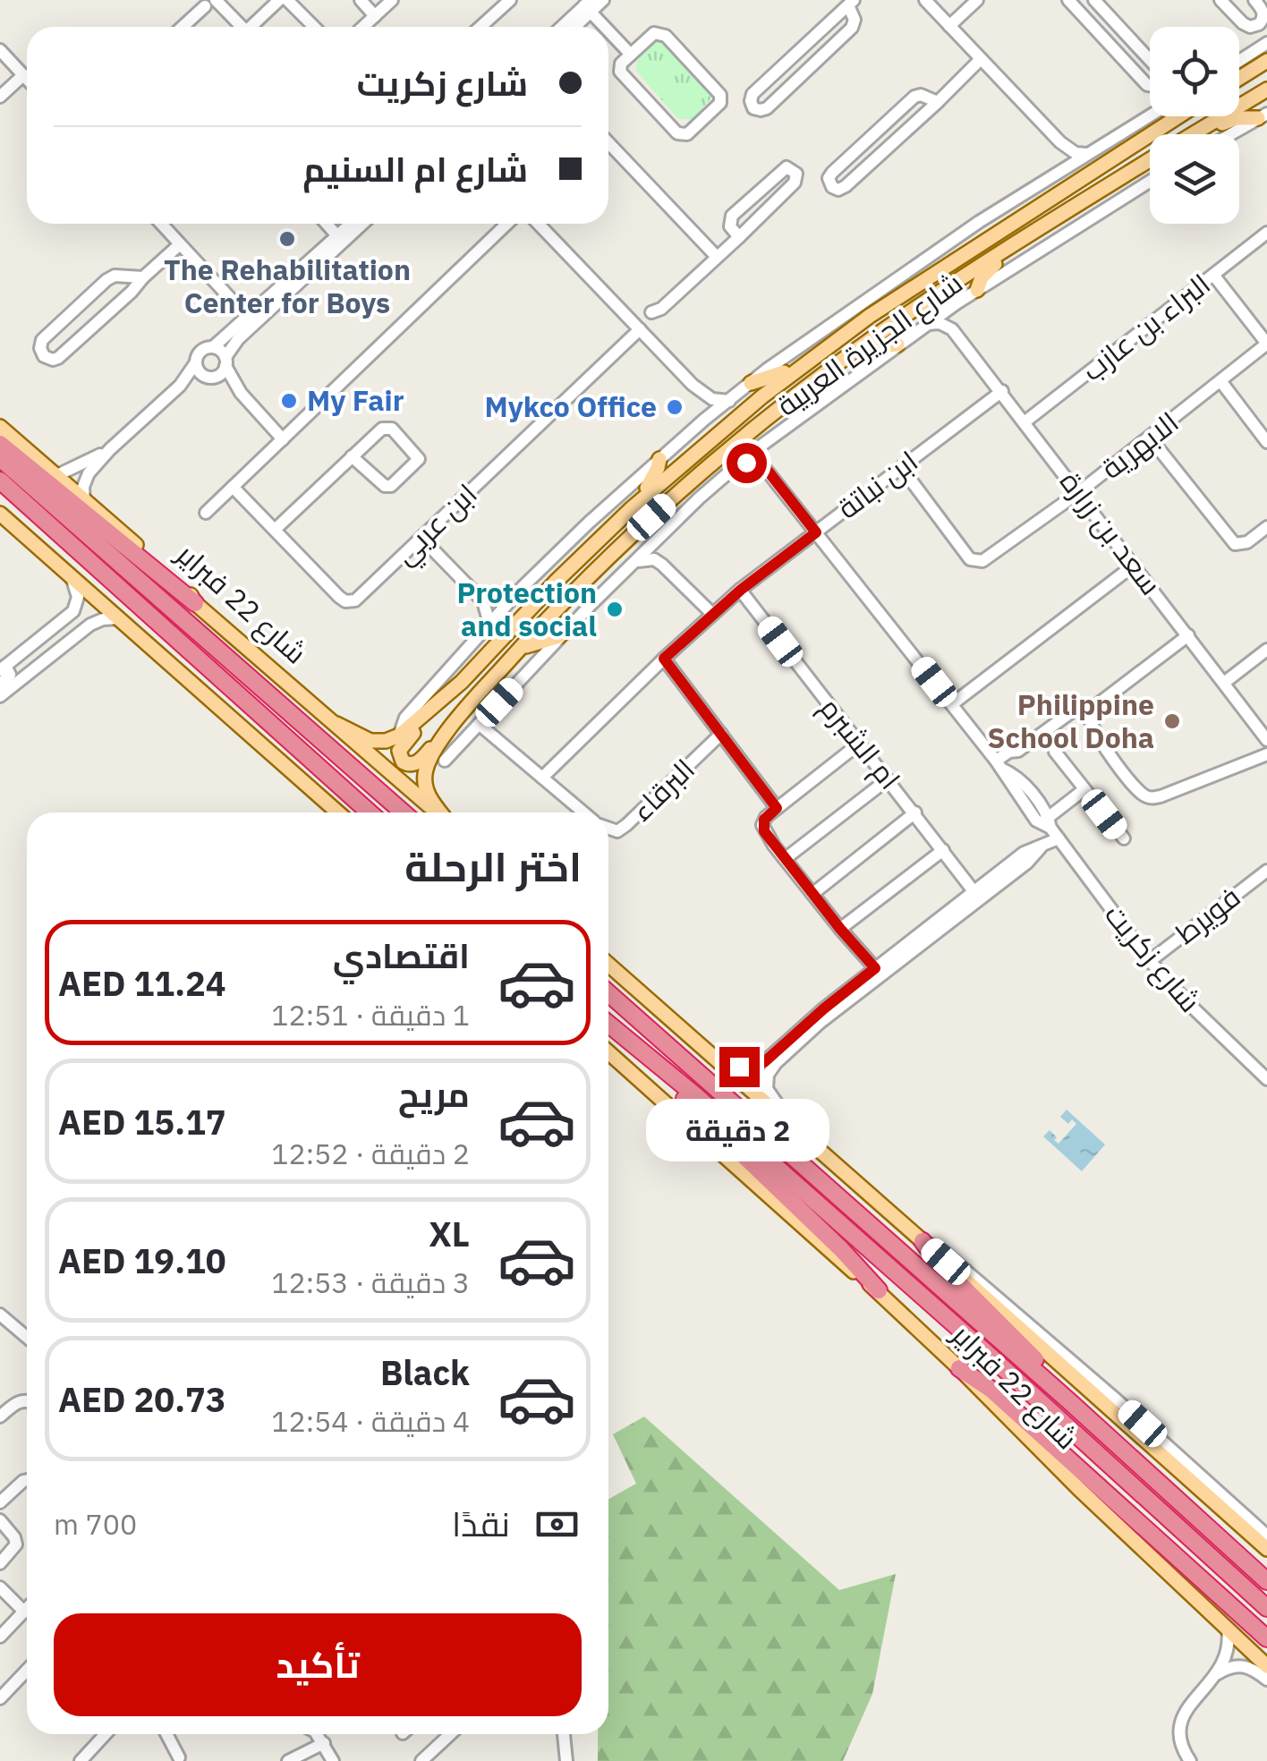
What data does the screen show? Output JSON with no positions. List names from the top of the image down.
{
  "streets": {
    "highway": ["شارع 22 فبراير"],
    "main road": ["شارع الجزيرة العربية"],
    "street": [
      "البراء بن عازب",
      "الابهرية",
      "ابن نباتة",
      "ابن عربي",
      "سعد بن زرارة",
      "ام الشبرم",
      "البرقاء",
      "فويرط",
      "شارع زكريت"
    ]
  },
  "crossings": [
    ["البراء بن عازب", "سعد بن زرارة"],
    ["شارع الجزيرة العربية", "البرقاء"],
    ["الابهرية", "ابن نباتة"],
    ["الابهرية", "سعد بن زرارة"],
    ["ابن نباتة", "سعد بن زرارة"],
    ["ابن نباتة", "ام الشبرم"],
    ["ابن نباتة", "البرقاء"],
    ["ابن نباتة", "شارع زكريت"],
    ["فويرط", "شارع زكريت"]
  ],
  "places": [
    "The Rehabilitation Center for Boys",
    "My Fair",
    "Mykco Office",
    "Protection and social",
    "Philippine School Doha"
  ],
  "page": {
    "banner": ["شارع زكريت", "شارع ام السنيم"],
    "heading": "اختر الرحلة",
    "list": [
      {
        "name": "اقتصادي",
        "note": "1 دقيقة · 12:51",
        "value": "AED 11.24"
      },
      {
        "name": "مريح",
        "note": "2 دقيقة · 12:52",
        "value": "AED 15.17"
      },
      {
        "name": "XL",
        "note": "3 دقيقة · 12:53",
        "value": "AED 19.10"
      },
      {
        "name": "Black",
        "note": "4 دقيقة · 12:54",
        "value": "AED 20.73"
      }
    ],
    "bubble": "2 دقيقة",
    "pay": ["نقدًا", "700 m"],
    "buttons": "تأكيد"
  }
}
